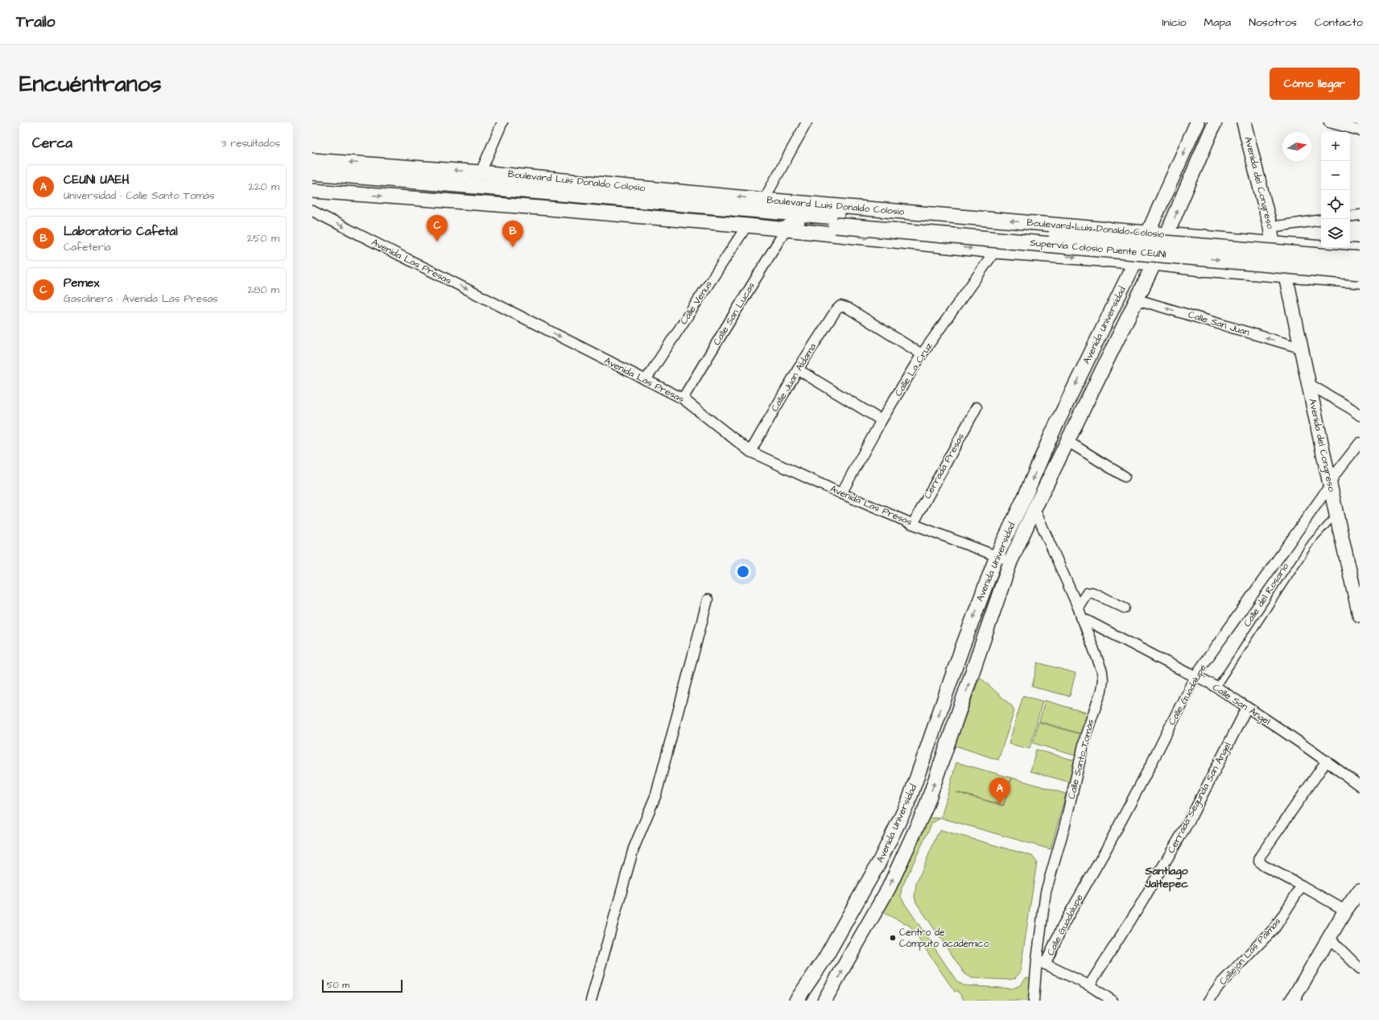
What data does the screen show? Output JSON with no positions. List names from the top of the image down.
{
  "streets": {
    "main road": ["Supervía Colosio Puente CEUNI"],
    "street": [
      "Boulevard Luis Donaldo Colosio",
      "Avenida del Congreso",
      "Avenida Las Presas",
      "Calle Venus",
      "Calle San Lucas",
      "Calle San Juan",
      "Avenida Universidad",
      "Calle La Cruz",
      "Calle Juan Aldama",
      "Cerrada Presas",
      "Calle Guadalupe",
      "Calle San Ángel",
      "Calle Santo Tomás",
      "Cerrada Segunda San Ángel",
      "Callejón Las Palmas"
    ],
    "lane": ["Calle del Rosario"]
  },
  "crossings": [
    ["Boulevard Luis Donaldo Colosio", "Avenida del Congreso"],
    ["Boulevard Luis Donaldo Colosio", "Avenida Universidad"],
    ["Avenida del Congreso", "Calle San Juan"],
    ["Avenida del Congreso", "Calle del Rosario"],
    ["Avenida del Congreso", "Calle Guadalupe"],
    ["Avenida Las Presas", "Calle Venus"],
    ["Avenida Las Presas", "Calle San Lucas"],
    ["Avenida Las Presas", "Avenida Universidad"],
    ["Avenida Las Presas", "Calle La Cruz"],
    ["Avenida Las Presas", "Calle Juan Aldama"],
    ["Avenida Las Presas", "Cerrada Presas"],
    ["Calle San Juan", "Avenida Universidad"],
    ["Avenida Universidad", "Calle Santo Tomás"],
    ["Calle La Cruz", "Calle Juan Aldama"],
    ["Calle del Rosario", "Calle San Ángel"],
    ["Calle Guadalupe", "Calle San Ángel"],
    ["Calle Guadalupe", "Calle Santo Tomás"],
    ["Calle San Ángel", "Calle Santo Tomás"],
    ["Calle San Ángel", "Cerrada Segunda San Ángel"]
  ],
  "districts": ["Santiago Jaltepec"],
  "places": ["Centro de Cómputo académico"],
  "scale_bar": "50 m",
  "north": "right",
  "page": {
    "header": "Trailo",
    "nav": [
      "Inicio",
      "Mapa",
      "Nosotros",
      "Contacto"
    ],
    "buttons": "Cómo llegar",
    "title": "Encuéntranos",
    "heading": ["Cerca", "3 resultados"],
    "map_buttons": ["+", "−"],
    "list": [
      {
        "mark": "A",
        "name": "CEUNI UAEH",
        "note": "Universidad · Calle Santo Tomás",
        "value": "220 m"
      },
      {
        "mark": "B",
        "name": "Laboratorio Cafetal",
        "note": "Cafetería",
        "value": "250 m"
      },
      {
        "mark": "C",
        "name": "Pemex",
        "note": "Gasolinera · Avenida Las Presas",
        "value": "280 m"
      }
    ],
    "pins": ["C", "B", "A"],
    "scale": "50 m"
  }
}
